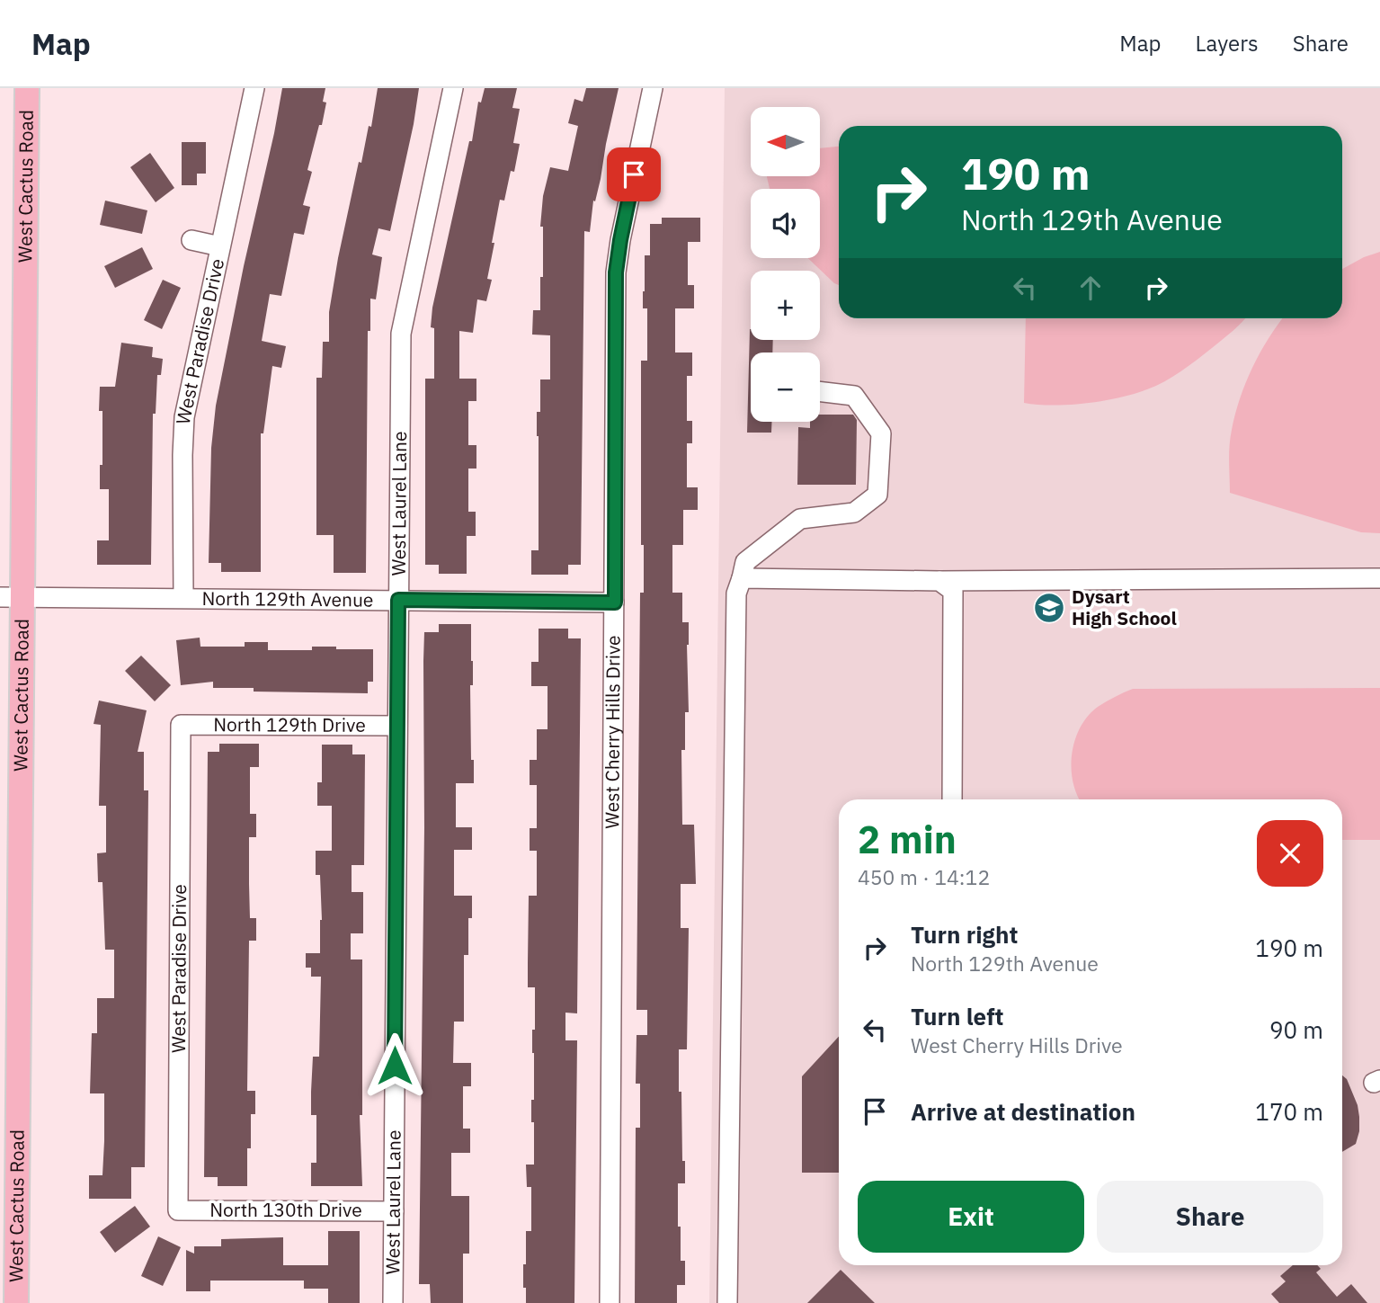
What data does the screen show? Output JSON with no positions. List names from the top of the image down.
{
  "streets": {
    "main road": ["West Cactus Road"],
    "street": [
      "West Paradise Drive",
      "West Laurel Lane",
      "North 129th Avenue",
      "North 129th Drive",
      "West Cherry Hills Drive",
      "North 130th Drive"
    ]
  },
  "crossings": [
    ["West Cactus Road", "North 129th Avenue"],
    ["West Paradise Drive", "North 129th Avenue"],
    ["West Paradise Drive", "North 129th Drive"],
    ["West Paradise Drive", "North 130th Drive"],
    ["West Laurel Lane", "North 129th Avenue"],
    ["West Laurel Lane", "North 129th Drive"],
    ["West Laurel Lane", "North 130th Drive"],
    ["North 129th Avenue", "West Cherry Hills Drive"]
  ],
  "places": {
    "school or university": ["Dysart High School"]
  },
  "north": "left",
  "page": {
    "header": "Map",
    "nav": ["Map", "Layers", "Share"],
    "map_buttons": ["+", "−"],
    "turn": ["190 m", "North 129th Avenue"],
    "heading": ["2 min", "450 m · 14:12"],
    "list": [
      {
        "name": "Turn right",
        "note": "North 129th Avenue",
        "value": "190 m"
      },
      {
        "name": "Turn left",
        "note": "West Cherry Hills Drive",
        "value": "90 m"
      },
      {
        "name": "Arrive at destination",
        "value": "170 m"
      }
    ],
    "buttons": ["Exit", "Share"]
  }
}
